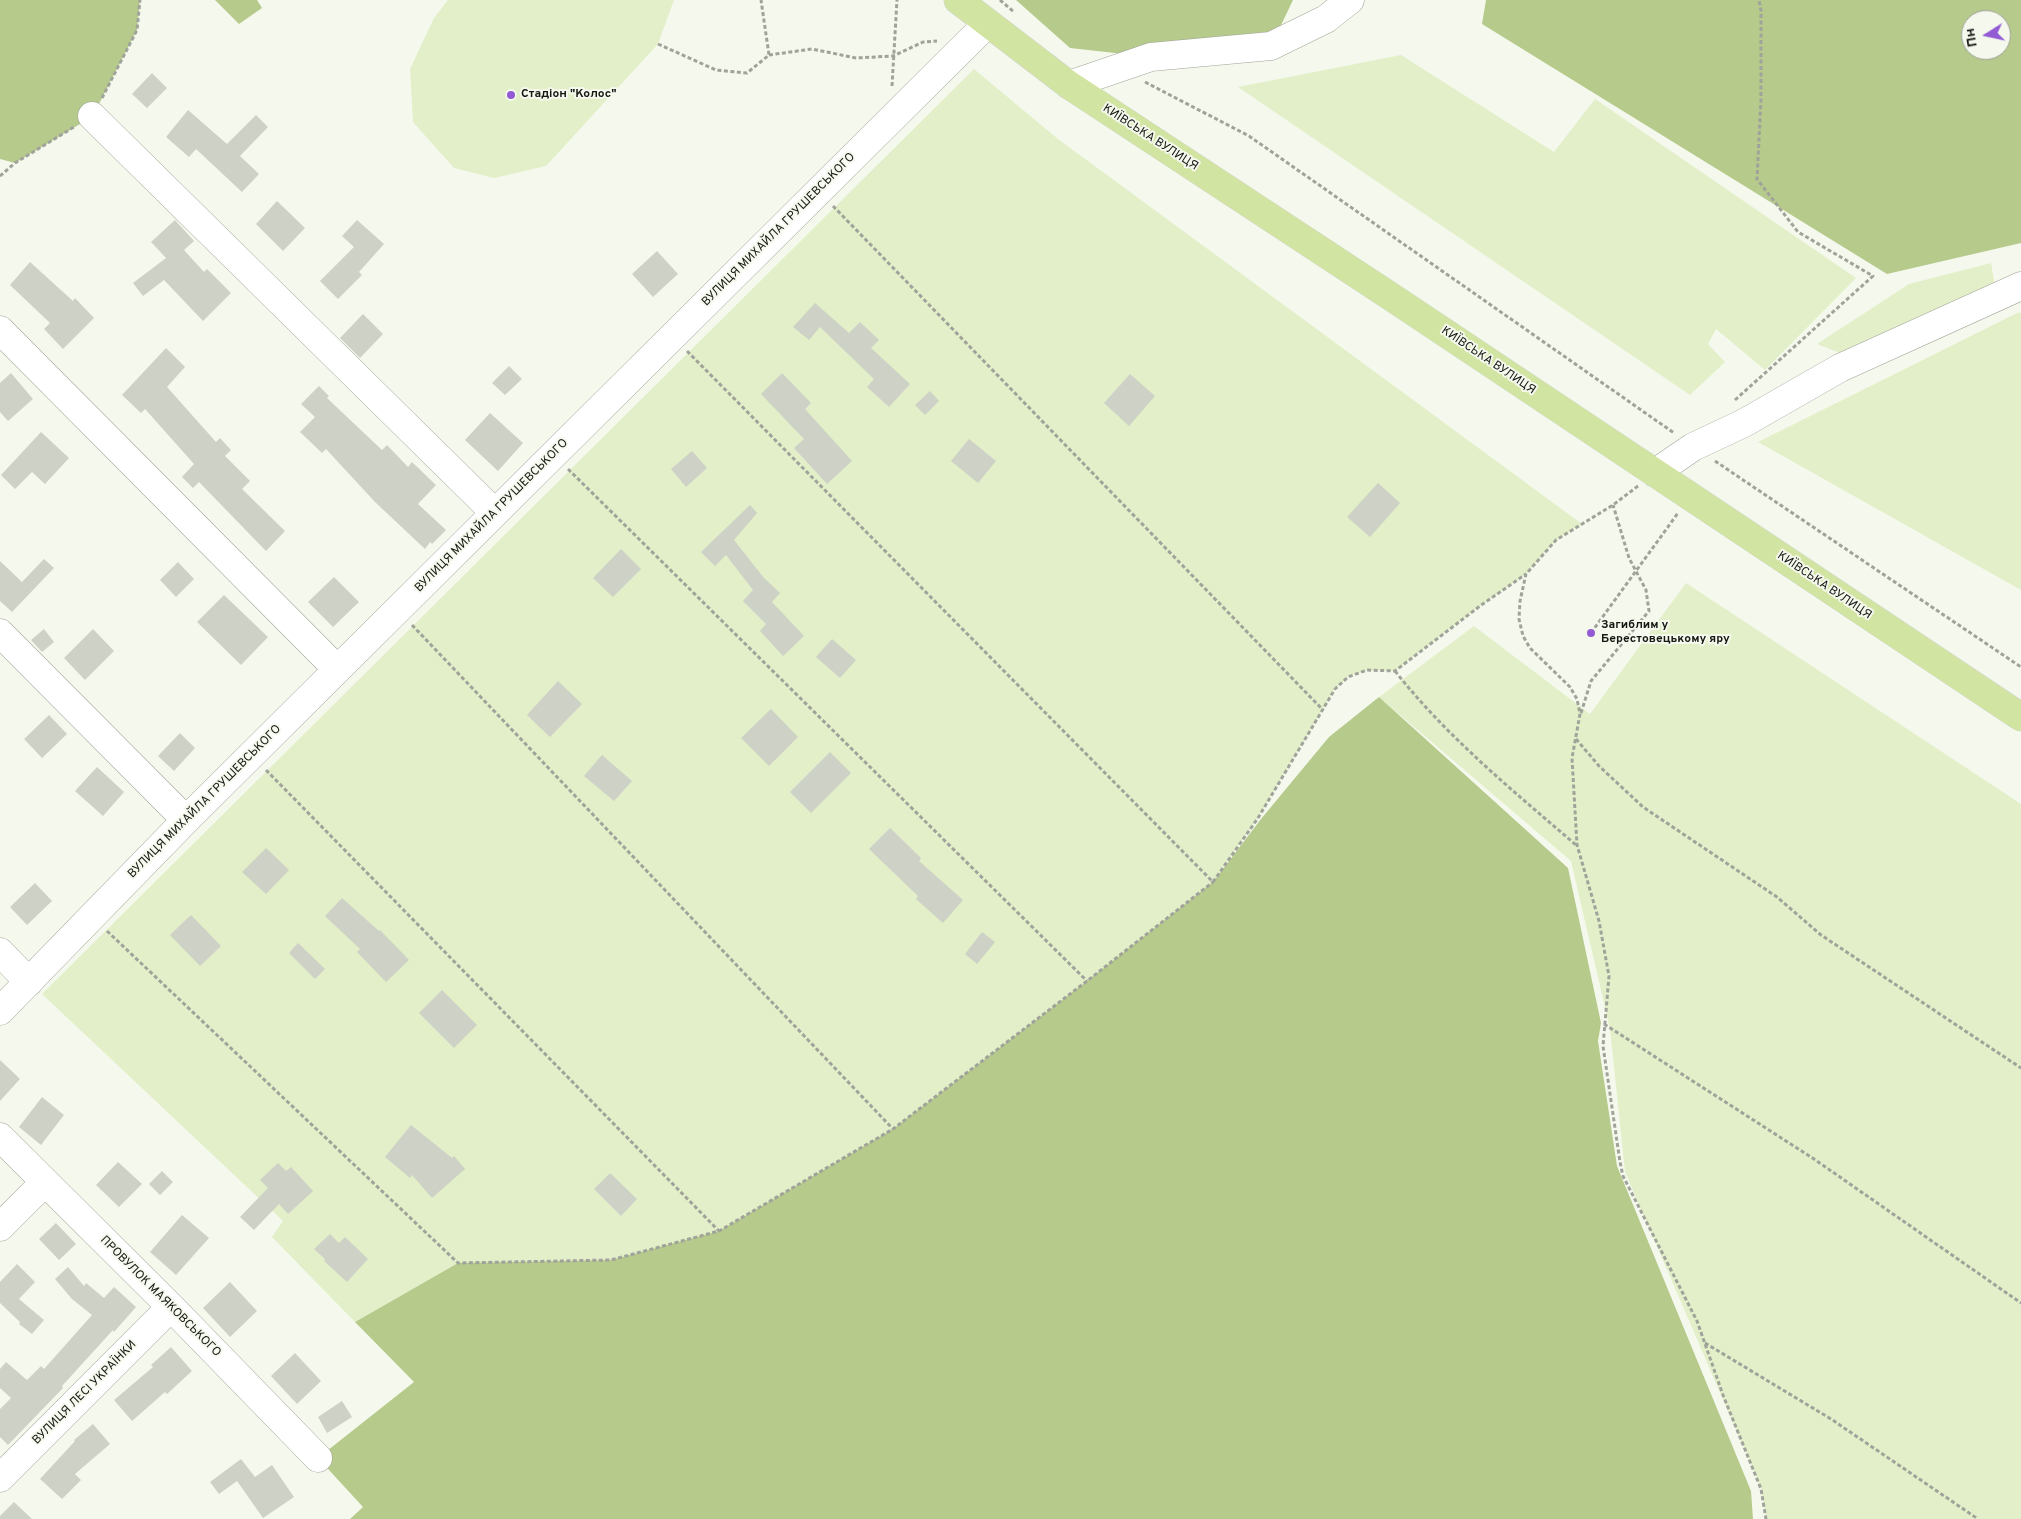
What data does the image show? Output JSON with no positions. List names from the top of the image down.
{
  "streets": {
    "main road": ["КИЇВСЬКА ВУЛИЦЯ"],
    "street": ["ВУЛИЦЯ МИХАЙЛА ГРУШЕВСЬКОГО", "ПРОВУЛОК МАЯКОВСЬКОГО", "ВУЛИЦЯ ЛЕСІ УКРАЇНКИ"]
  },
  "crossings": [
    ["КИЇВСЬКА ВУЛИЦЯ", "ВУЛИЦЯ МИХАЙЛА ГРУШЕВСЬКОГО"],
    ["ПРОВУЛОК МАЯКОВСЬКОГО", "ВУЛИЦЯ ЛЕСІ УКРАЇНКИ"]
  ],
  "places": ["Стадіон \"Колос\"", "Загиблим у Берестовецькому яру"],
  "north": "left"
}
